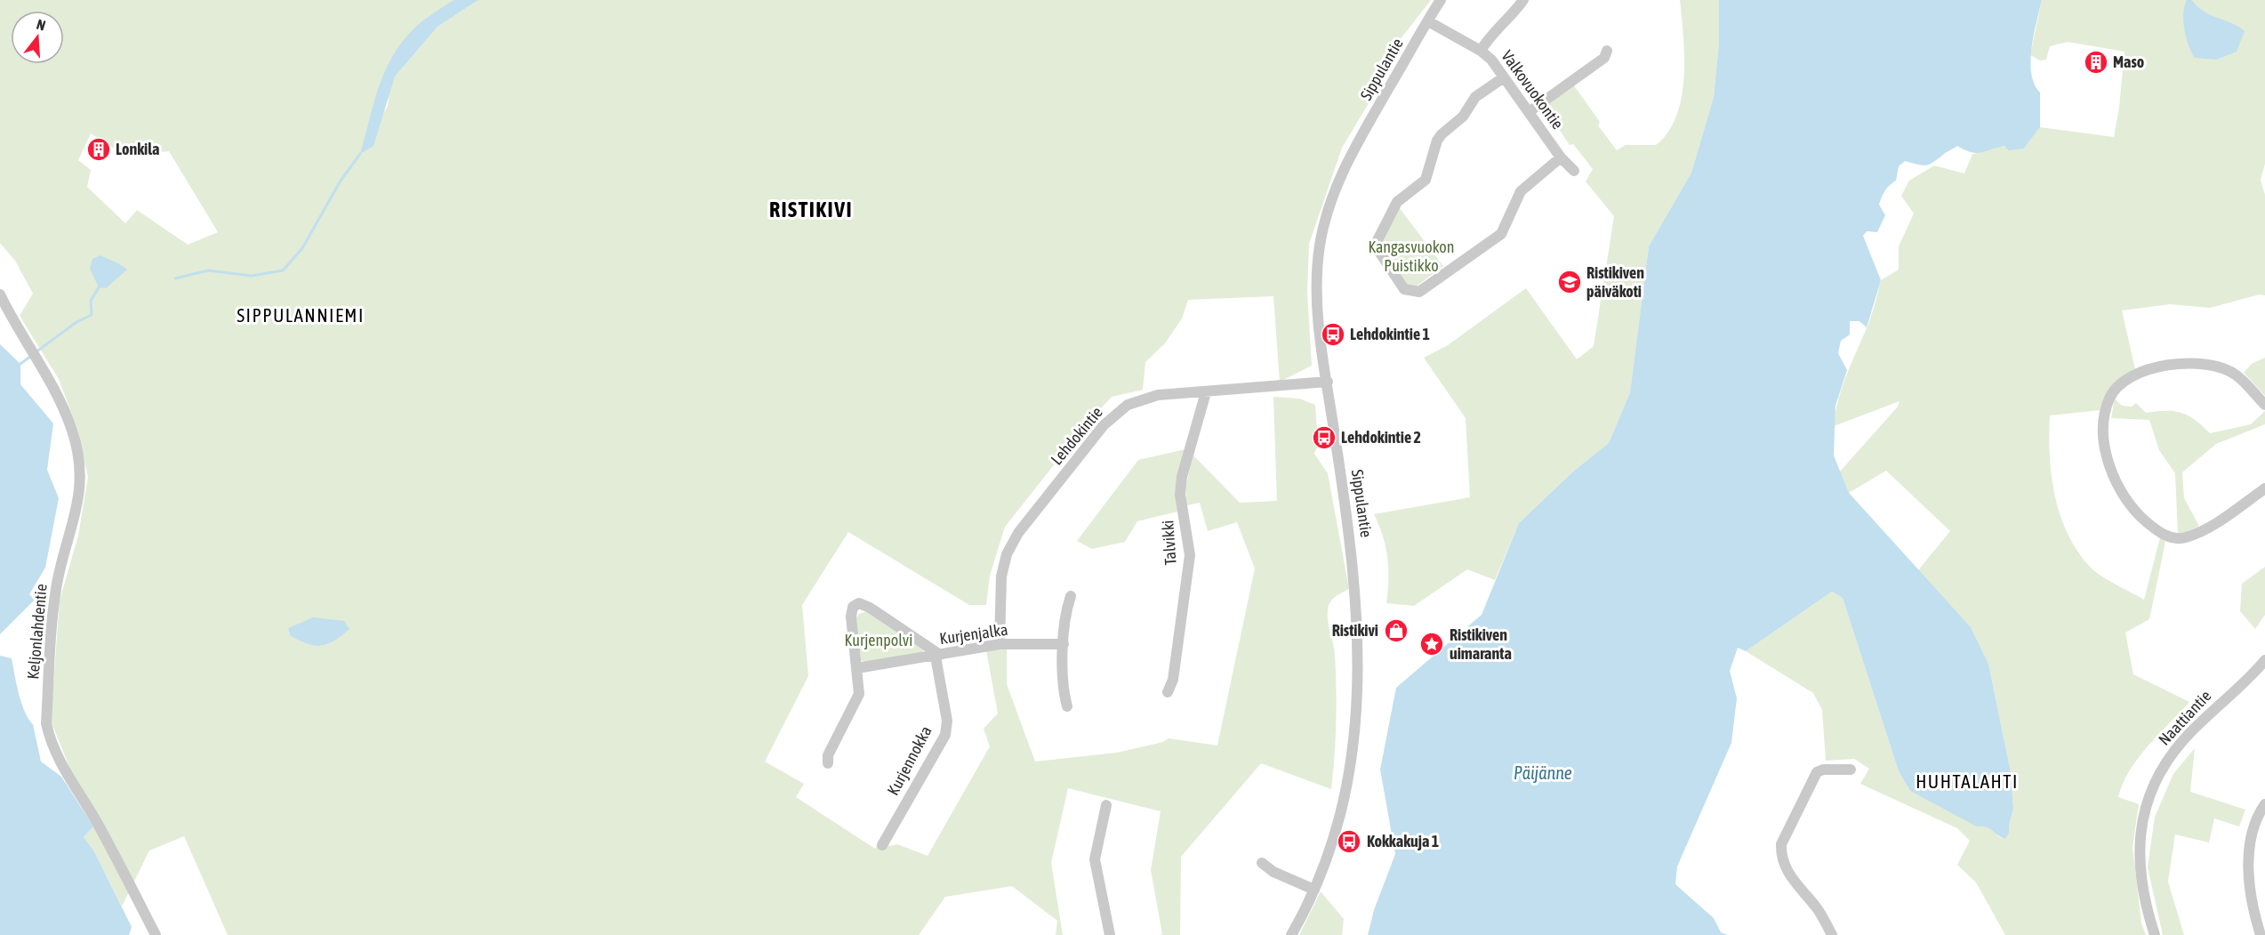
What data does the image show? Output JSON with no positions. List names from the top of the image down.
{
  "streets": {
    "street": [
      "Sippulantie",
      "Valkovuokontie",
      "Lehdokintie",
      "Talvikki",
      "Keljonlahdentie",
      "Kurjenjalka",
      "Naattiantie",
      "Kurjennokka"
    ]
  },
  "crossings": [
    ["Sippulantie", "Valkovuokontie"],
    ["Sippulantie", "Lehdokintie"],
    ["Lehdokintie", "Talvikki"],
    ["Lehdokintie", "Kurjenjalka"],
    ["Kurjenjalka", "Kurjennokka"]
  ],
  "districts": ["RISTIKIVI", "SIPPULANNIEMI", "HUHTALAHTI"],
  "water": ["Päijänne"],
  "parks": ["Kangasvuokon Puistikko", "Kurjenpolvi"],
  "places": {
    "building": ["Maso", "Lonkila"],
    "school or university": ["Ristikiven päiväkoti"],
    "bus stop": ["Lehdokintie 1", "Lehdokintie 2", "Kokkakuja 1"],
    "shop": ["Ristikivi"],
    "place": ["Ristikiven uimaranta"]
  },
  "north": "top"
}
